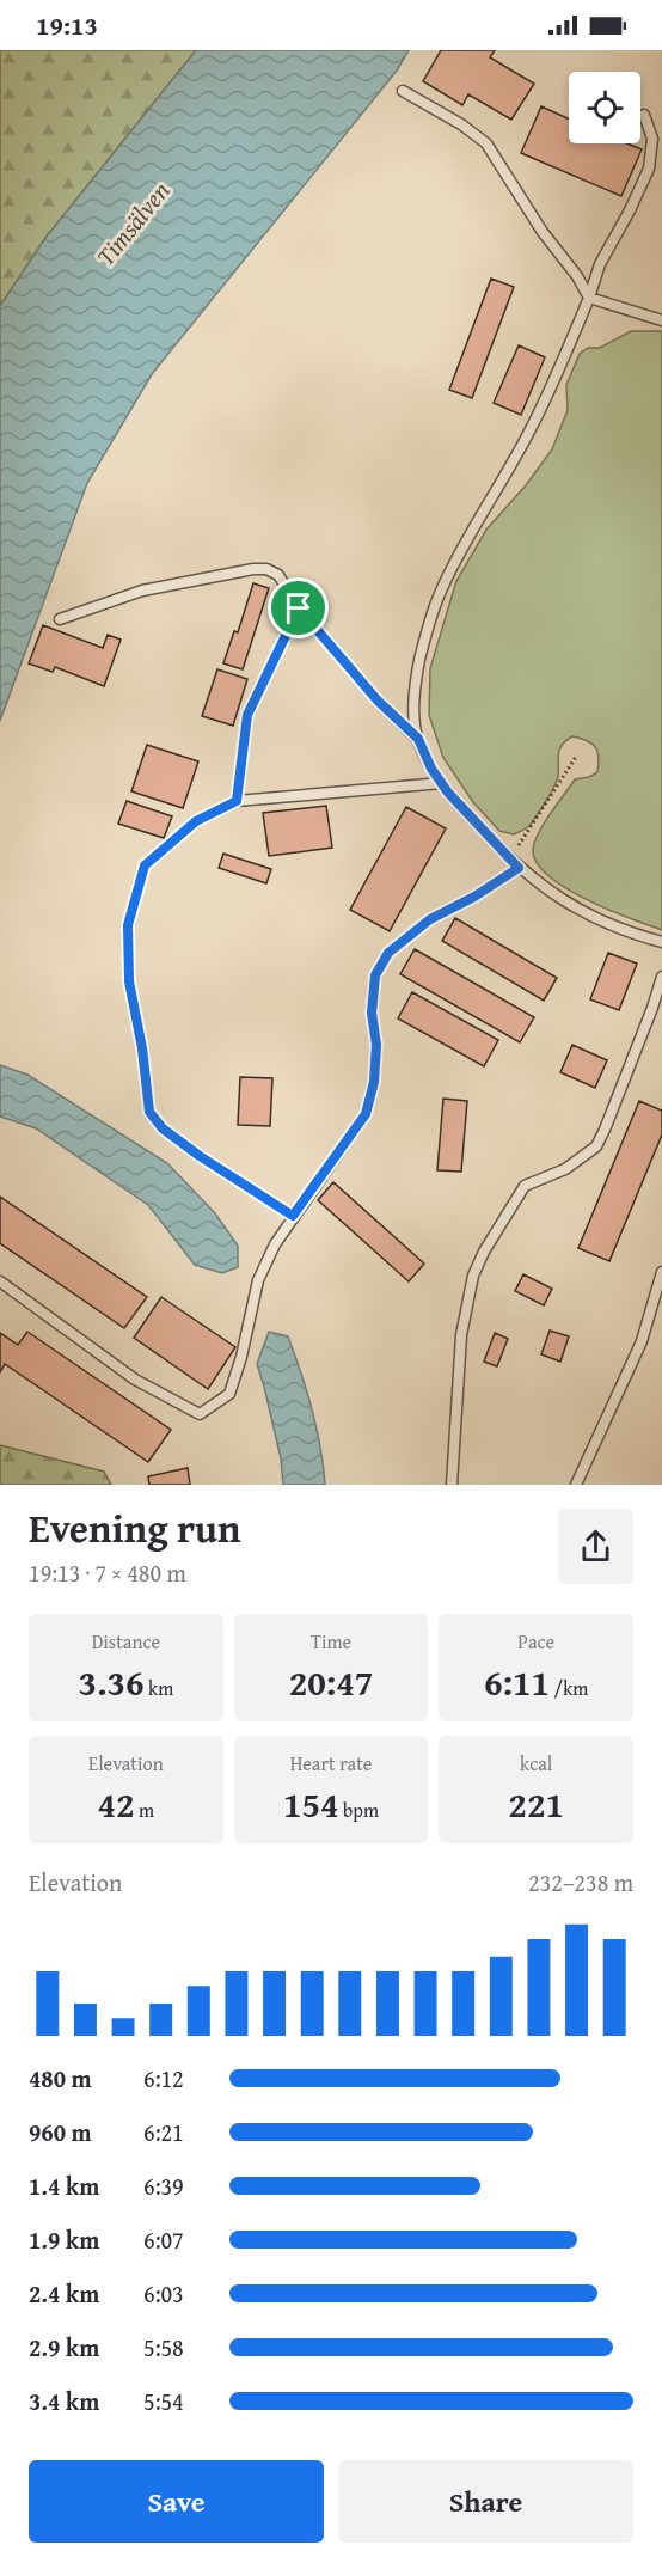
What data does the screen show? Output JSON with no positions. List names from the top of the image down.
{
  "water": ["Timsälven"],
  "page": {
    "status": "19:13",
    "heading": ["Evening run", "19:13 · 7 × 480 m"],
    "stats": [
      ["Distance", "3.36 km"],
      ["Time", "20:47"],
      ["Pace", "6:11 /km"],
      ["Elevation", "42 m"],
      ["Heart rate", "154 bpm"],
      ["kcal", "221"]
    ],
    "chart": ["Elevation", "232–238 m"],
    "list": [
      {
        "name": "480 m",
        "note": "6:12"
      },
      {
        "name": "960 m",
        "note": "6:21"
      },
      {
        "name": "1.4 km",
        "note": "6:39"
      },
      {
        "name": "1.9 km",
        "note": "6:07"
      },
      {
        "name": "2.4 km",
        "note": "6:03"
      },
      {
        "name": "2.9 km",
        "note": "5:58"
      },
      {
        "name": "3.4 km",
        "note": "5:54"
      }
    ],
    "buttons": ["Save", "Share"]
  }
}
